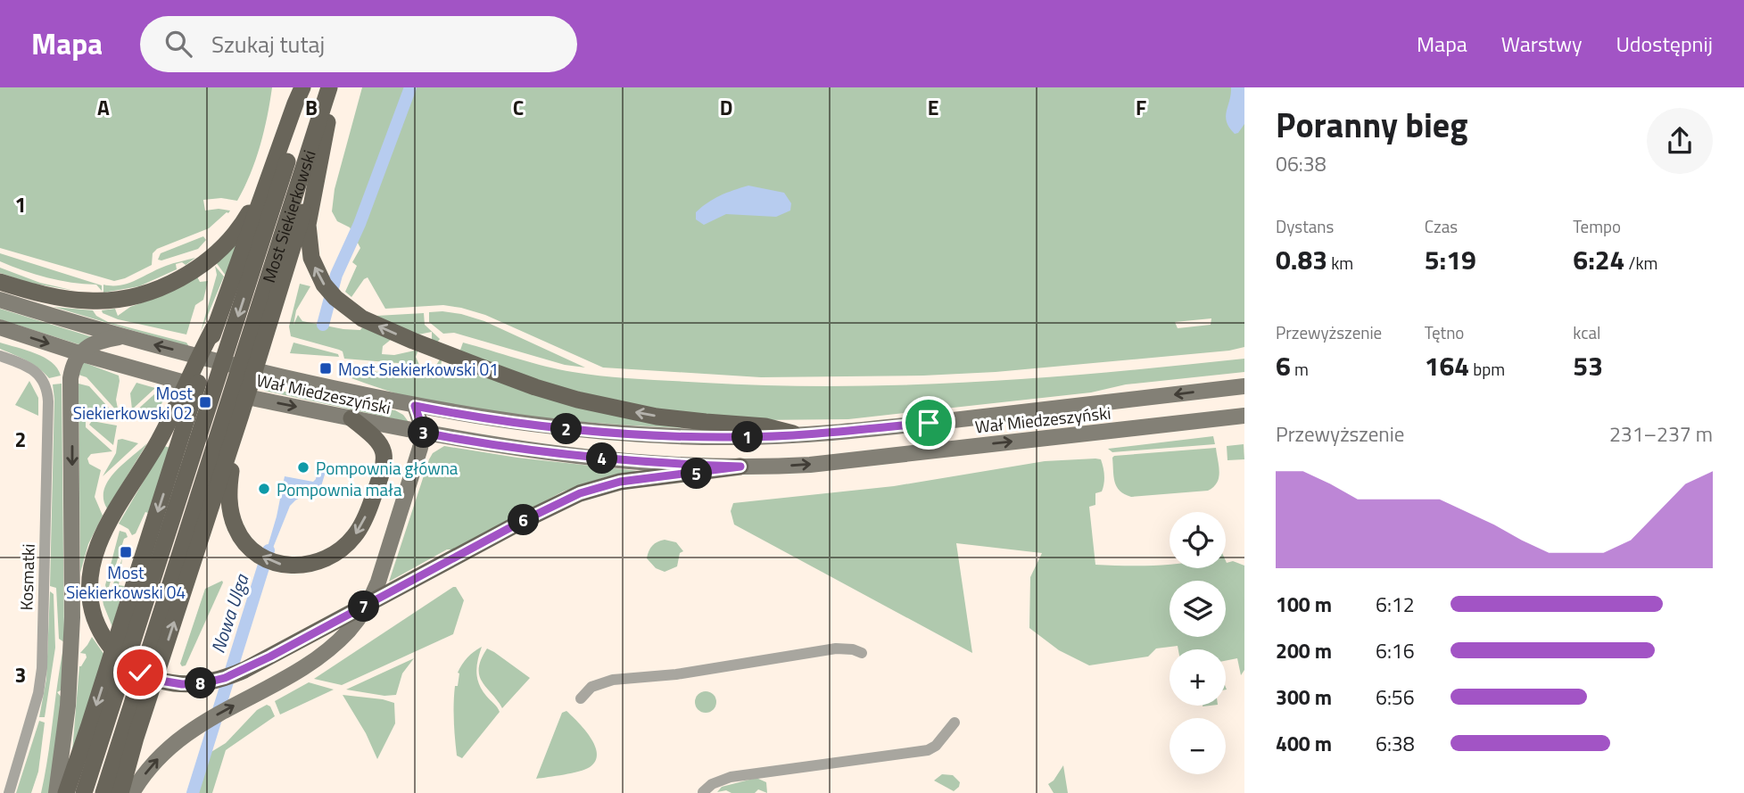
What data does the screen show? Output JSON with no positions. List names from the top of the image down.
{
  "streets": {
    "main road": ["Most Siekierkowski", "Wał Miedzeszyński"],
    "street": ["Kosmatki"]
  },
  "water": ["Nowa Ulga"],
  "places": {
    "transit": ["Most Siekierkowski 01", "Most Siekierkowski 02", "Most Siekierkowski 04"],
    "other": ["Pompownia główna", "Pompownia mała"]
  },
  "page": {
    "header": "Mapa",
    "search": "Szukaj tutaj",
    "nav": ["Mapa", "Warstwy", "Udostępnij"],
    "heading": ["Poranny bieg", "06:38"],
    "stats": [
      ["Dystans", "0.83 km"],
      ["Czas", "5:19"],
      ["Tempo", "6:24 /km"],
      ["Przewyższenie", "6 m"],
      ["Tętno", "164 bpm"],
      ["kcal", "53"]
    ],
    "chart": ["Przewyższenie", "231–237 m"],
    "pins": [
      "2",
      "3",
      "1",
      "4",
      "5",
      "6",
      "7",
      "8"
    ],
    "map_buttons": ["+", "−"],
    "list": [
      {
        "name": "100 m",
        "note": "6:12"
      },
      {
        "name": "200 m",
        "note": "6:16"
      },
      {
        "name": "300 m",
        "note": "6:56"
      },
      {
        "name": "400 m",
        "note": "6:38"
      }
    ]
  },
  "grid": {
    "columns": [
      "A",
      "B",
      "C",
      "D",
      "E",
      "F"
    ],
    "rows": ["1", "2", "3"]
  }
}
